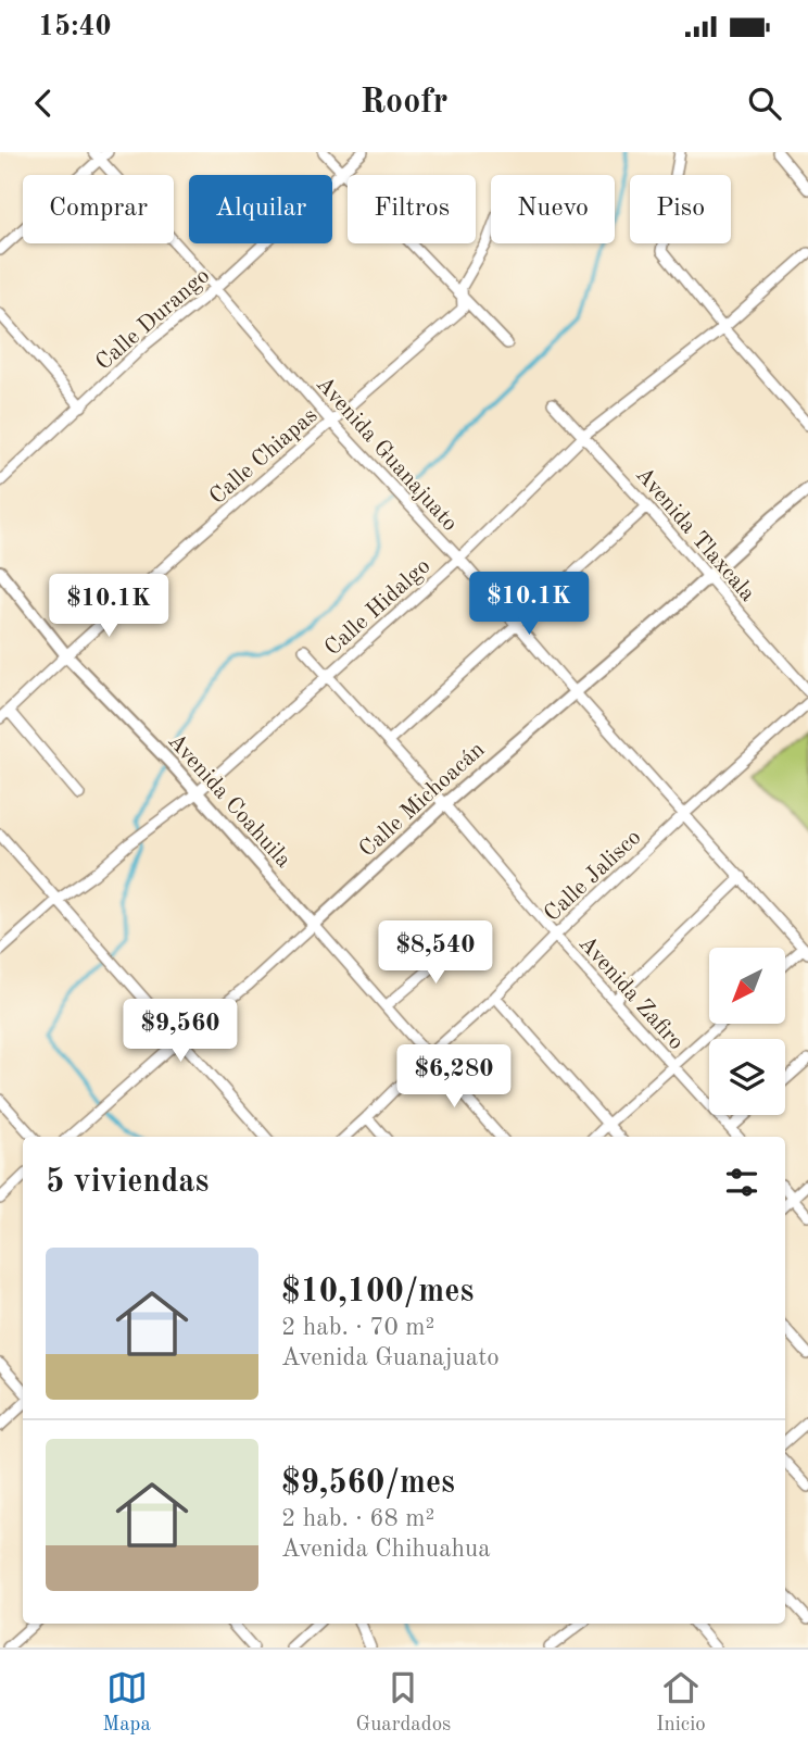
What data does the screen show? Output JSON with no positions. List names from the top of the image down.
{
  "streets": {
    "street": [
      "Calle Durango",
      "Avenida Guanajuato",
      "Calle Chiapas",
      "Avenida Tlaxcala",
      "Calle Hidalgo",
      "Calle Michoacán",
      "Avenida Coahuila",
      "Calle Jalisco",
      "Avenida Zafiro"
    ]
  },
  "crossings": [
    ["Calle Durango", "Avenida Guanajuato"],
    ["Avenida Guanajuato", "Calle Chiapas"],
    ["Avenida Guanajuato", "Calle Hidalgo"],
    ["Avenida Guanajuato", "Calle Michoacán"],
    ["Avenida Guanajuato", "Calle Jalisco"],
    ["Calle Chiapas", "Avenida Coahuila"],
    ["Avenida Tlaxcala", "Calle Hidalgo"],
    ["Avenida Tlaxcala", "Calle Michoacán"],
    ["Calle Hidalgo", "Avenida Coahuila"],
    ["Calle Hidalgo", "Avenida Zafiro"],
    ["Calle Michoacán", "Avenida Coahuila"],
    ["Calle Michoacán", "Avenida Zafiro"],
    ["Avenida Coahuila", "Calle Jalisco"],
    ["Calle Jalisco", "Avenida Zafiro"]
  ],
  "north": "bottom left",
  "page": {
    "status": "15:40",
    "header": "Roofr",
    "chip": [
      "Comprar",
      "Alquilar",
      "Filtros",
      "Nuevo",
      "Piso"
    ],
    "price": [
      "$10.1K",
      "$10.1K",
      "$8,540",
      "$9,560",
      "$6,280"
    ],
    "heading": "5 viviendas",
    "list": [
      {
        "name": "$10,100/mes",
        "note": "2 hab. · 70 m² · Avenida Guanajuato"
      },
      {
        "name": "$9,560/mes",
        "note": "2 hab. · 68 m² · Avenida Chihuahua"
      }
    ],
    "tabs": ["Mapa", "Guardados", "Inicio"]
  }
}
